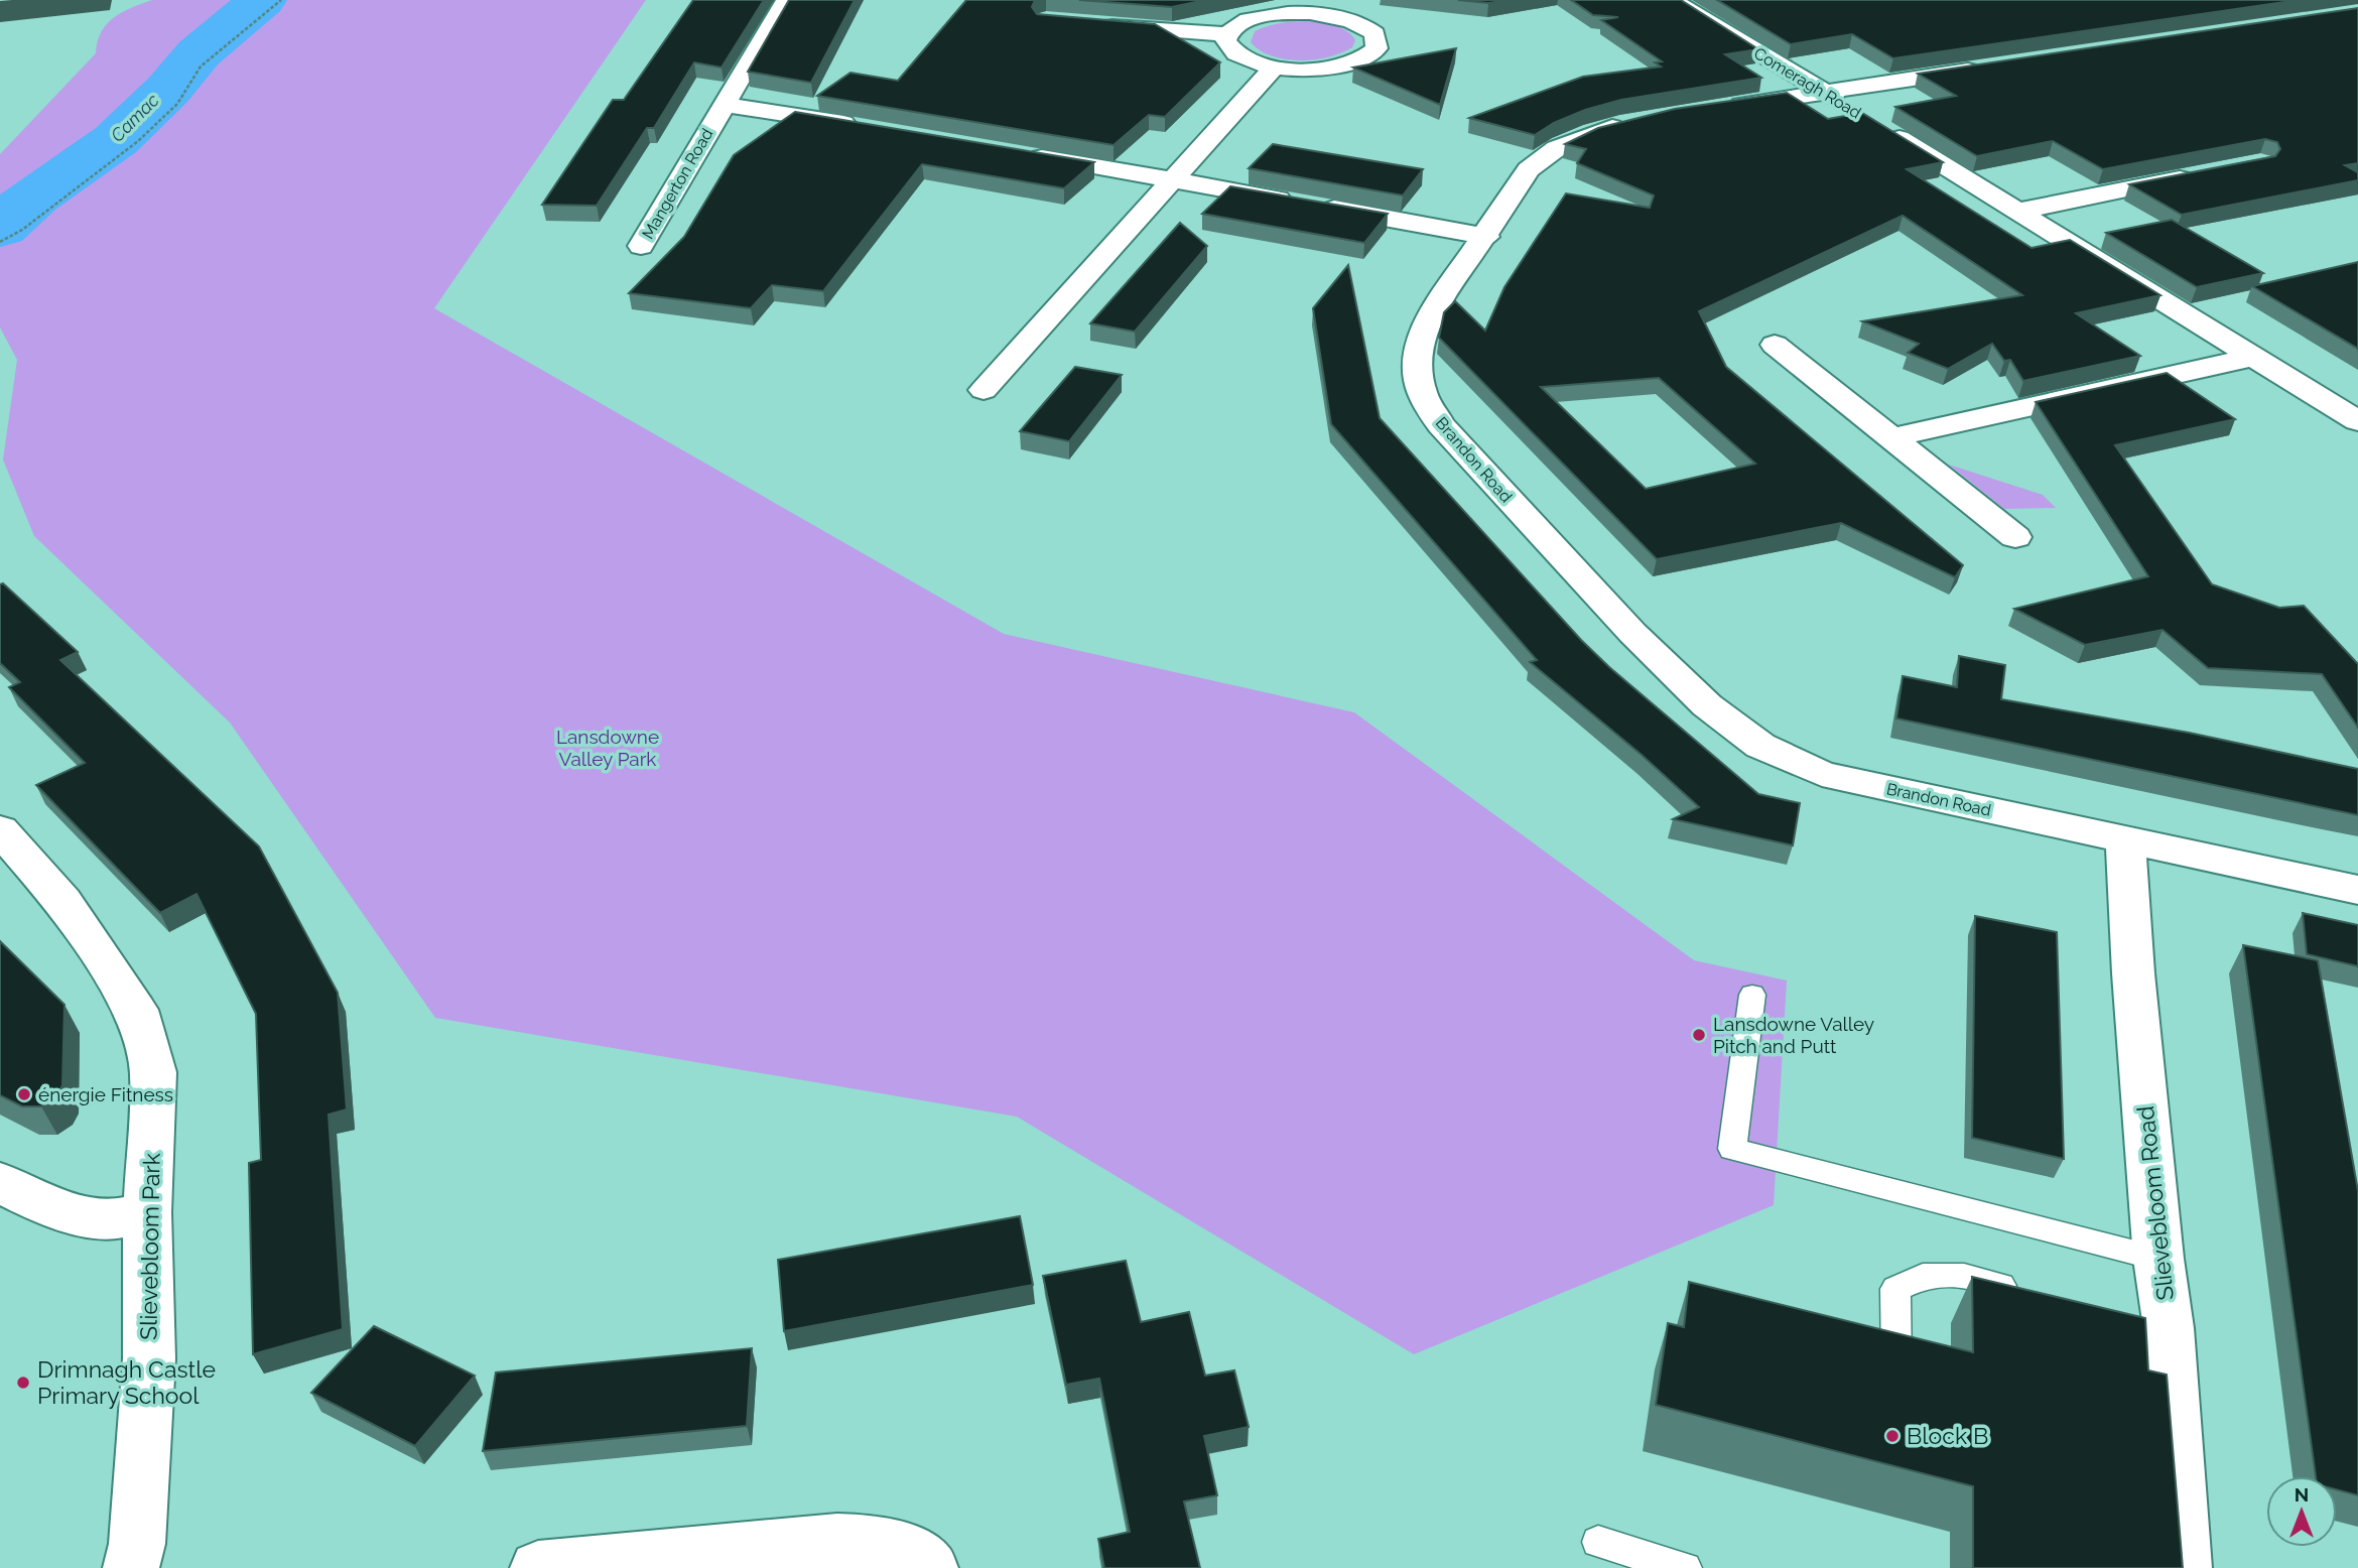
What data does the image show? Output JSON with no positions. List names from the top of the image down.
{
  "streets": {
    "street": [
      "Comeragh Road",
      "Mangerton Road",
      "Brandon Road",
      "Slievebloom Road",
      "Slievebloom Park"
    ]
  },
  "crossings": [
    ["Brandon Road", "Slievebloom Road"]
  ],
  "water": ["Camac"],
  "parks": ["Lansdowne Valley Park"],
  "places": [
    "Lansdowne Valley Pitch and Putt",
    "énergie Fitness",
    "Drimnagh Castle Primary School",
    "Block B"
  ],
  "north": "top"
}
